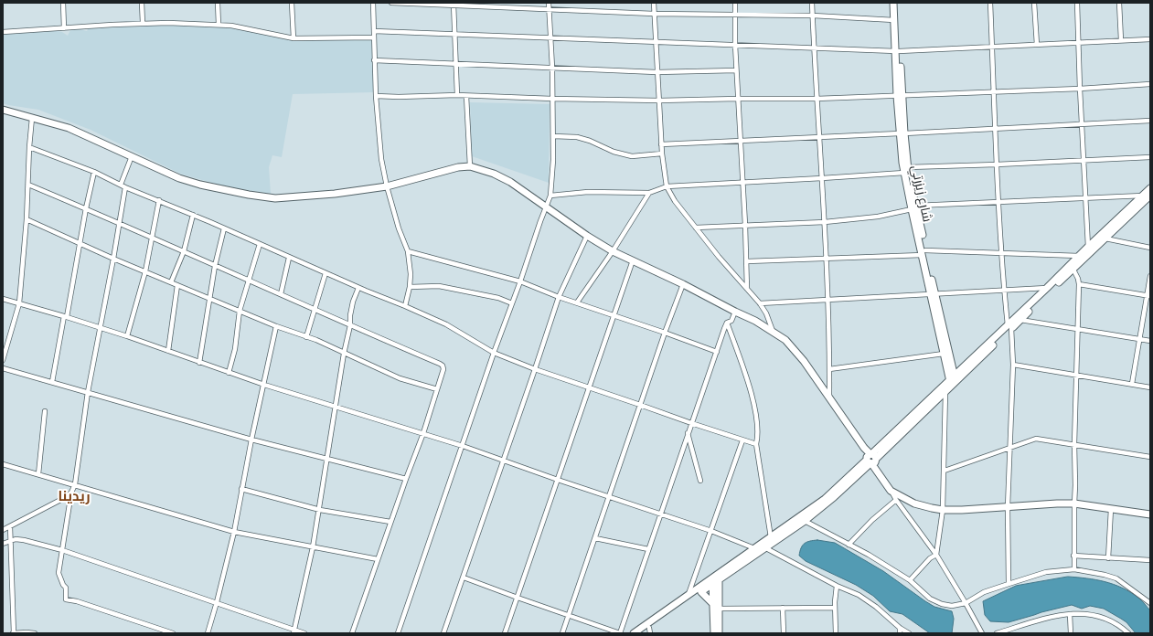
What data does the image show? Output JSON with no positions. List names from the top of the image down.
{
  "streets": {
    "street": ["شارع زيزرتي"]
  },
  "districts": ["ريدينا"]
}
